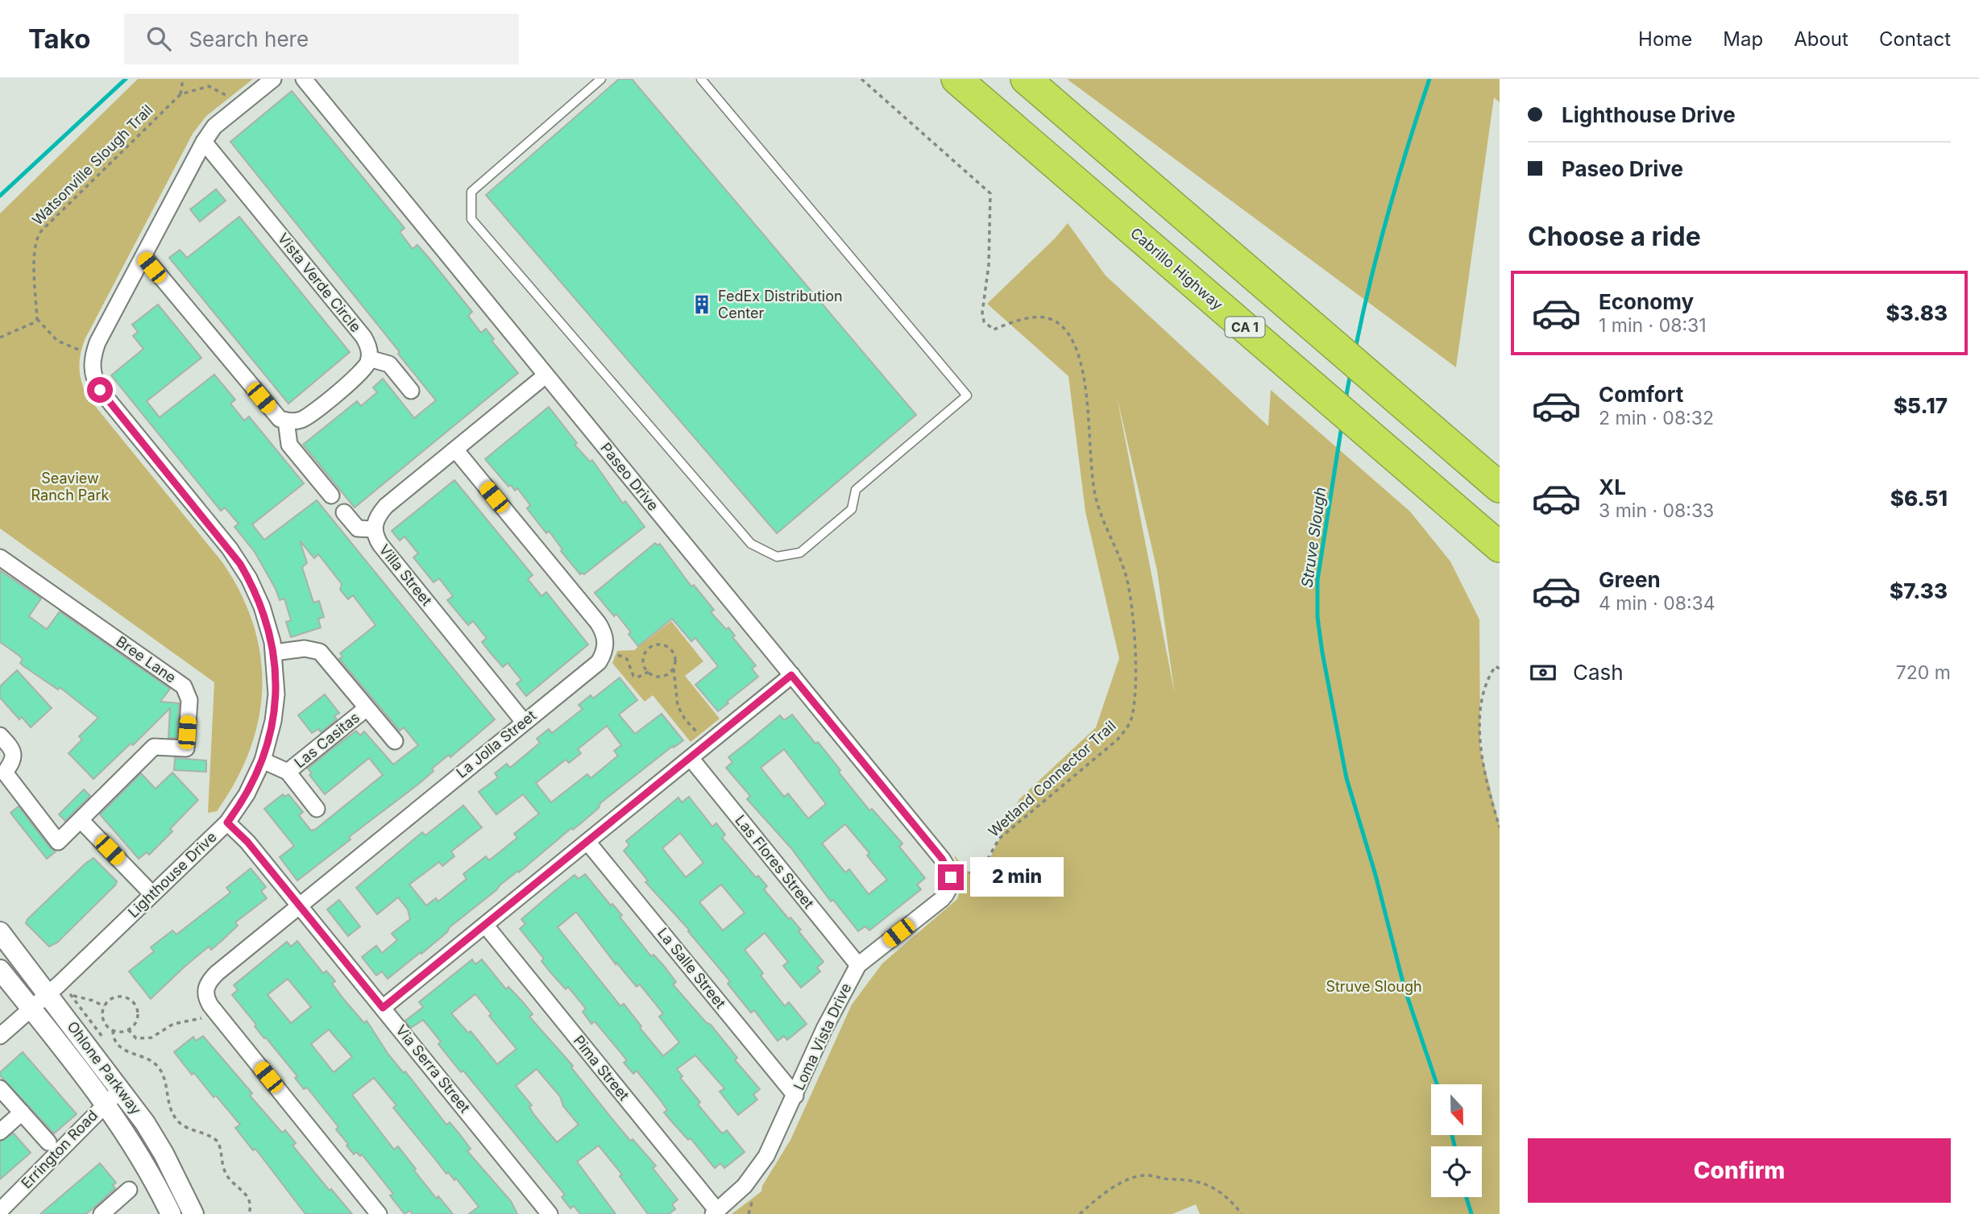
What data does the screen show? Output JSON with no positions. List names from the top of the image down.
{
  "streets": {
    "highway": ["Cabrillo Highway", "CA 1"],
    "street": [
      "Vista Verde Circle",
      "Paseo Drive",
      "Villa Street",
      "Bree Lane",
      "Las Casitas",
      "La Jolla Street",
      "Las Flores Street",
      "Lighthouse Drive",
      "La Salle Street",
      "Loma Vista Drive",
      "Ohlone Parkway",
      "Pima Street",
      "Via Serra Street",
      "Errington Road"
    ],
    "path": ["Watsonville Slough Trail", "Wetland Connector Trail"]
  },
  "crossings": [
    ["Vista Verde Circle", "Lighthouse Drive"],
    ["Paseo Drive", "Villa Street"],
    ["Paseo Drive", "Wetland Connector Trail"],
    ["Paseo Drive", "Loma Vista Drive"],
    ["Villa Street", "La Jolla Street"],
    ["La Jolla Street", "Via Serra Street"],
    ["Wetland Connector Trail", "Loma Vista Drive"],
    ["Las Flores Street", "Loma Vista Drive"],
    ["Lighthouse Drive", "Ohlone Parkway"],
    ["Lighthouse Drive", "Via Serra Street"],
    ["La Salle Street", "Loma Vista Drive"],
    ["Loma Vista Drive", "Pima Street"],
    ["Ohlone Parkway", "Errington Road"]
  ],
  "water": ["Struve Slough"],
  "parks": ["Seaview Ranch Park", "Struve Slough"],
  "places": {
    "building": ["FedEx Distribution Center"]
  },
  "north": "bottom",
  "page": {
    "header": "Tako",
    "search": "Search here",
    "nav": [
      "Home",
      "Map",
      "About",
      "Contact"
    ],
    "banner": ["Lighthouse Drive", "Paseo Drive"],
    "heading": "Choose a ride",
    "list": [
      {
        "name": "Economy",
        "note": "1 min · 08:31",
        "value": "$3.83"
      },
      {
        "name": "Comfort",
        "note": "2 min · 08:32",
        "value": "$5.17"
      },
      {
        "name": "XL",
        "note": "3 min · 08:33",
        "value": "$6.51"
      },
      {
        "name": "Green",
        "note": "4 min · 08:34",
        "value": "$7.33"
      }
    ],
    "pay": ["Cash", "720 m"],
    "bubble": "2 min",
    "buttons": "Confirm"
  }
}
